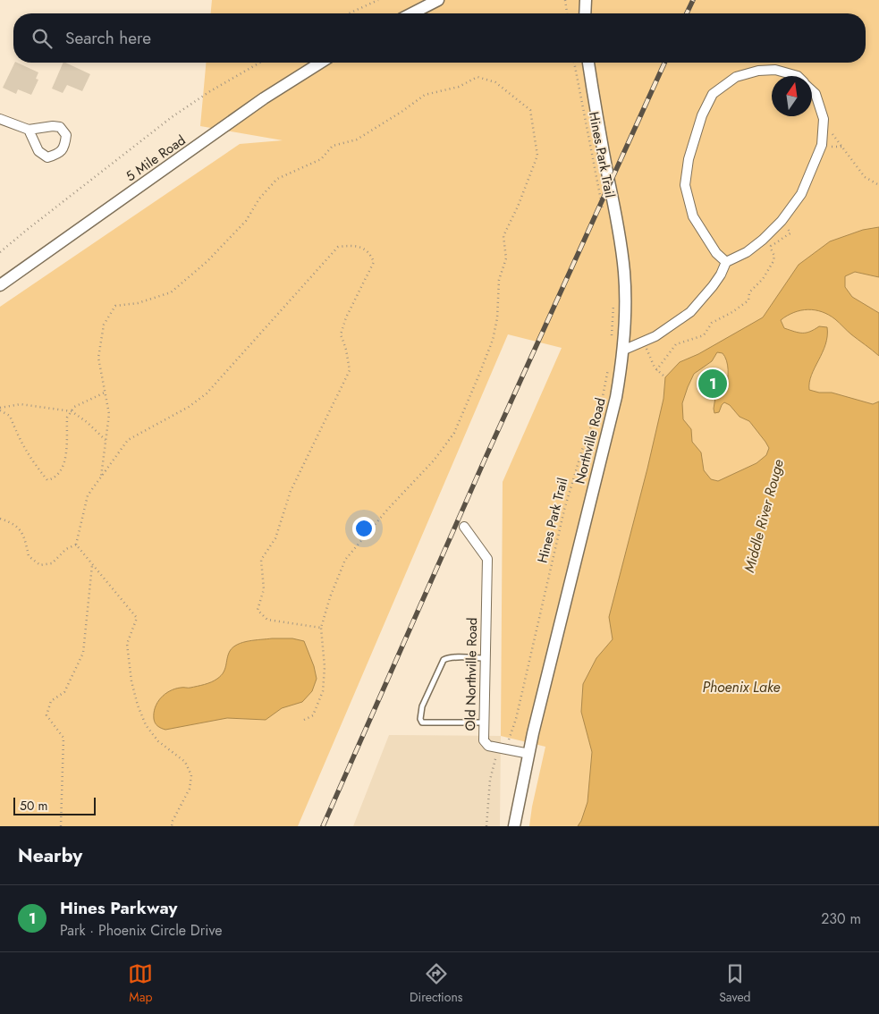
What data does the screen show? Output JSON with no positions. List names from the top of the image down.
{
  "streets": {
    "street": ["5 Mile Road", "Northville Road", "Old Northville Road"],
    "path": ["Hines Park Trail"]
  },
  "crossings": [
    ["Hines Park Trail", "Old Northville Road"],
    ["Northville Road", "Old Northville Road"]
  ],
  "water": ["Middle River Rouge", "Phoenix Lake"],
  "scale_bar": "50 m",
  "north": "top",
  "page": {
    "search": "Search here",
    "pins": "1",
    "scale": "50 m",
    "heading": "Nearby",
    "list": [
      {
        "mark": "1",
        "name": "Hines Parkway",
        "note": "Park · Phoenix Circle Drive",
        "value": "230 m"
      }
    ],
    "nav": ["Map", "Directions", "Saved"]
  }
}
